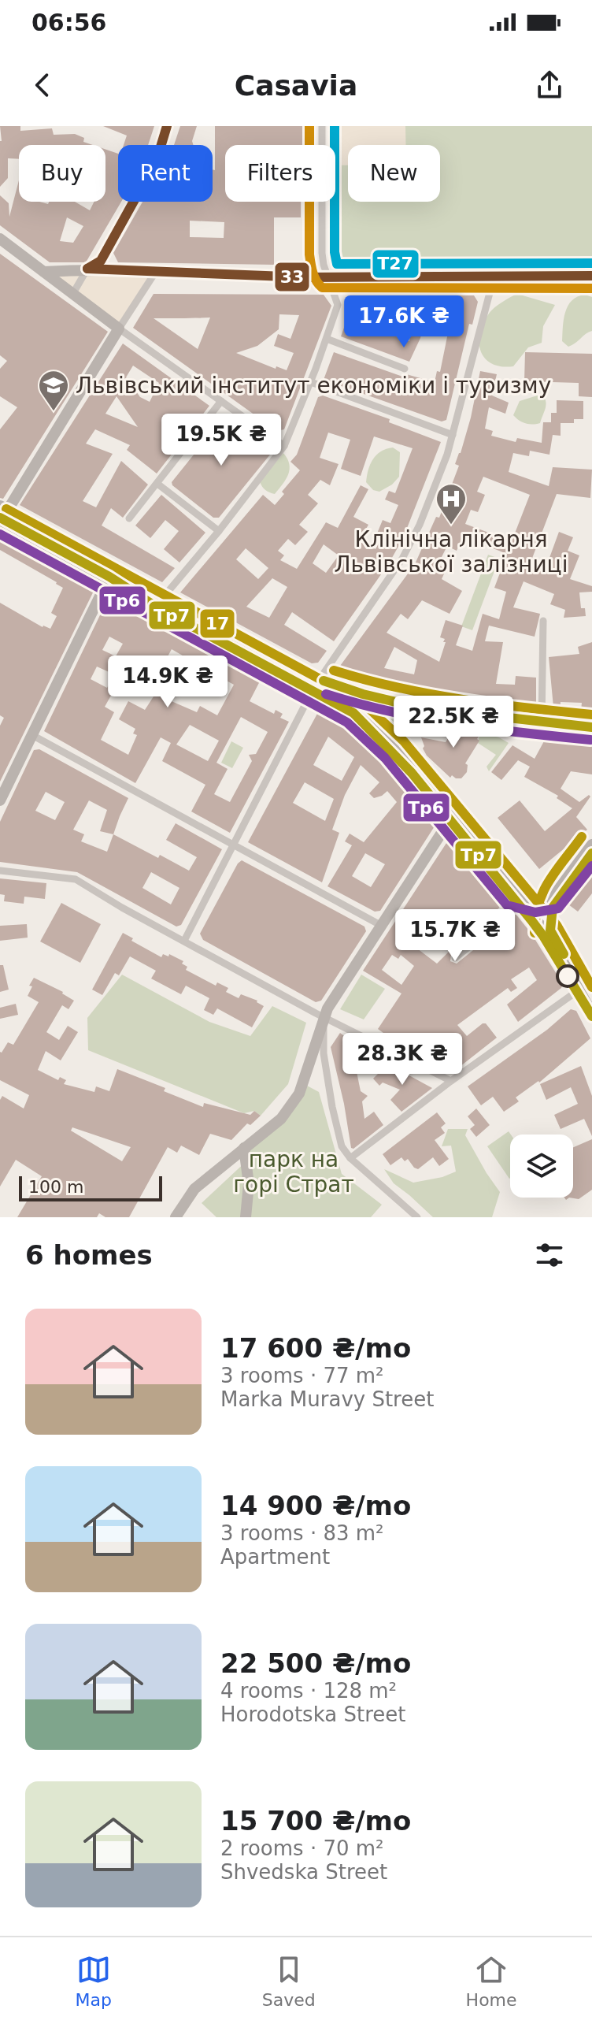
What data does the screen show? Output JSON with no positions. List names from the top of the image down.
{
  "parks": ["парк на горі Страт"],
  "places": {
    "school or university": ["Львівський інститут економіки і туризму"],
    "hospital": ["Клінічна лікарня Львівської залізниці"]
  },
  "lines": [
    "transit line 33",
    "transit line Т27",
    "transit line 17",
    "transit line Тр7",
    "transit line Тр6"
  ],
  "scale_bar": "100 m",
  "page": {
    "status": "06:56",
    "header": "Casavia",
    "chip": [
      "Buy",
      "Rent",
      "Filters",
      "New"
    ],
    "price": [
      "17.6K ₴",
      "19.5K ₴",
      "14.9K ₴",
      "22.5K ₴",
      "15.7K ₴",
      "28.3K ₴"
    ],
    "scale": "100 m",
    "heading": "6 homes",
    "list": [
      {
        "name": "17 600 ₴/mo",
        "note": "3 rooms · 77 m² · Marka Muravy Street"
      },
      {
        "name": "14 900 ₴/mo",
        "note": "3 rooms · 83 m² · Apartment"
      },
      {
        "name": "22 500 ₴/mo",
        "note": "4 rooms · 128 m² · Horodotska Street"
      },
      {
        "name": "15 700 ₴/mo",
        "note": "2 rooms · 70 m² · Shvedska Street"
      }
    ],
    "tabs": ["Map", "Saved", "Home"]
  }
}
